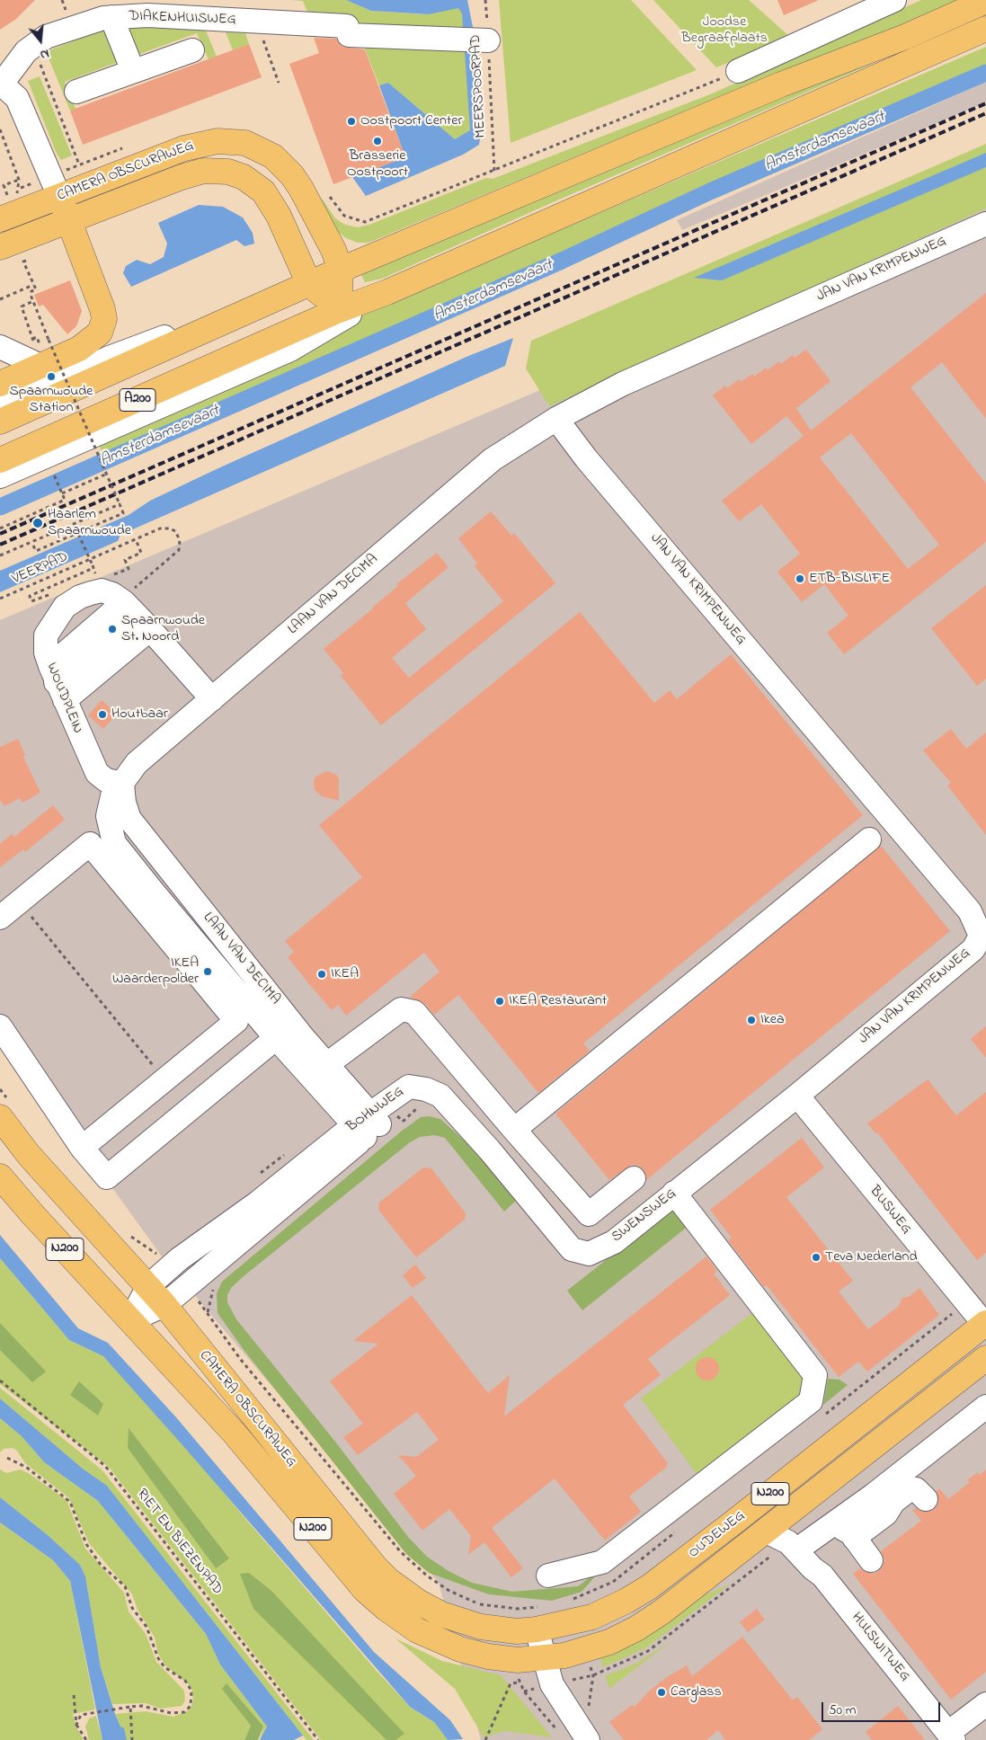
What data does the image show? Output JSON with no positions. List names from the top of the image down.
{
  "streets": {
    "main road": [
      "CAMERA OBSCURAWEG",
      "A200",
      "N200",
      "OUDEWEG"
    ],
    "street": [
      "DIAKENHUISWEG",
      "JAN VAN KRIMPENWEG",
      "LAAN VAN DECIMA",
      "WOUDPLEIN",
      "BOHNWEG",
      "BUSWEG",
      "SWENSWEG",
      "HULSWITWEG"
    ],
    "path": ["MEERSPOORPAD", "VEERPAD", "RIET EN BIEZENPAD"]
  },
  "crossings": [
    ["DIAKENHUISWEG", "MEERSPOORPAD"],
    ["DIAKENHUISWEG", "CAMERA OBSCURAWEG"],
    ["CAMERA OBSCURAWEG", "A200"],
    ["CAMERA OBSCURAWEG", "BOHNWEG"],
    ["CAMERA OBSCURAWEG", "OUDEWEG"],
    ["JAN VAN KRIMPENWEG", "LAAN VAN DECIMA"],
    ["JAN VAN KRIMPENWEG", "BUSWEG"],
    ["JAN VAN KRIMPENWEG", "SWENSWEG"],
    ["VEERPAD", "WOUDPLEIN"],
    ["LAAN VAN DECIMA", "WOUDPLEIN"],
    ["LAAN VAN DECIMA", "BOHNWEG"],
    ["BOHNWEG", "SWENSWEG"],
    ["BUSWEG", "SWENSWEG"],
    ["BUSWEG", "OUDEWEG"],
    ["OUDEWEG", "HULSWITWEG"]
  ],
  "water": ["Amsterdamsevaart"],
  "parks": ["Joodse Begraafplaats"],
  "places": [
    "Oostpoort Center",
    "Brasserie Oostpoort",
    "Spaarnwoude Station",
    "Haarlem Spaarnwoude",
    "ETB-BISLIFE",
    "Spaarnwoude St. Noord",
    "Houtbaar",
    "IKEA Waarderpolder",
    "IKEA",
    "IKEA Restaurant",
    "Ikea",
    "Teva Nederland",
    "Carglass"
  ],
  "scale_bar": "50 m",
  "north": "bottom"
}
